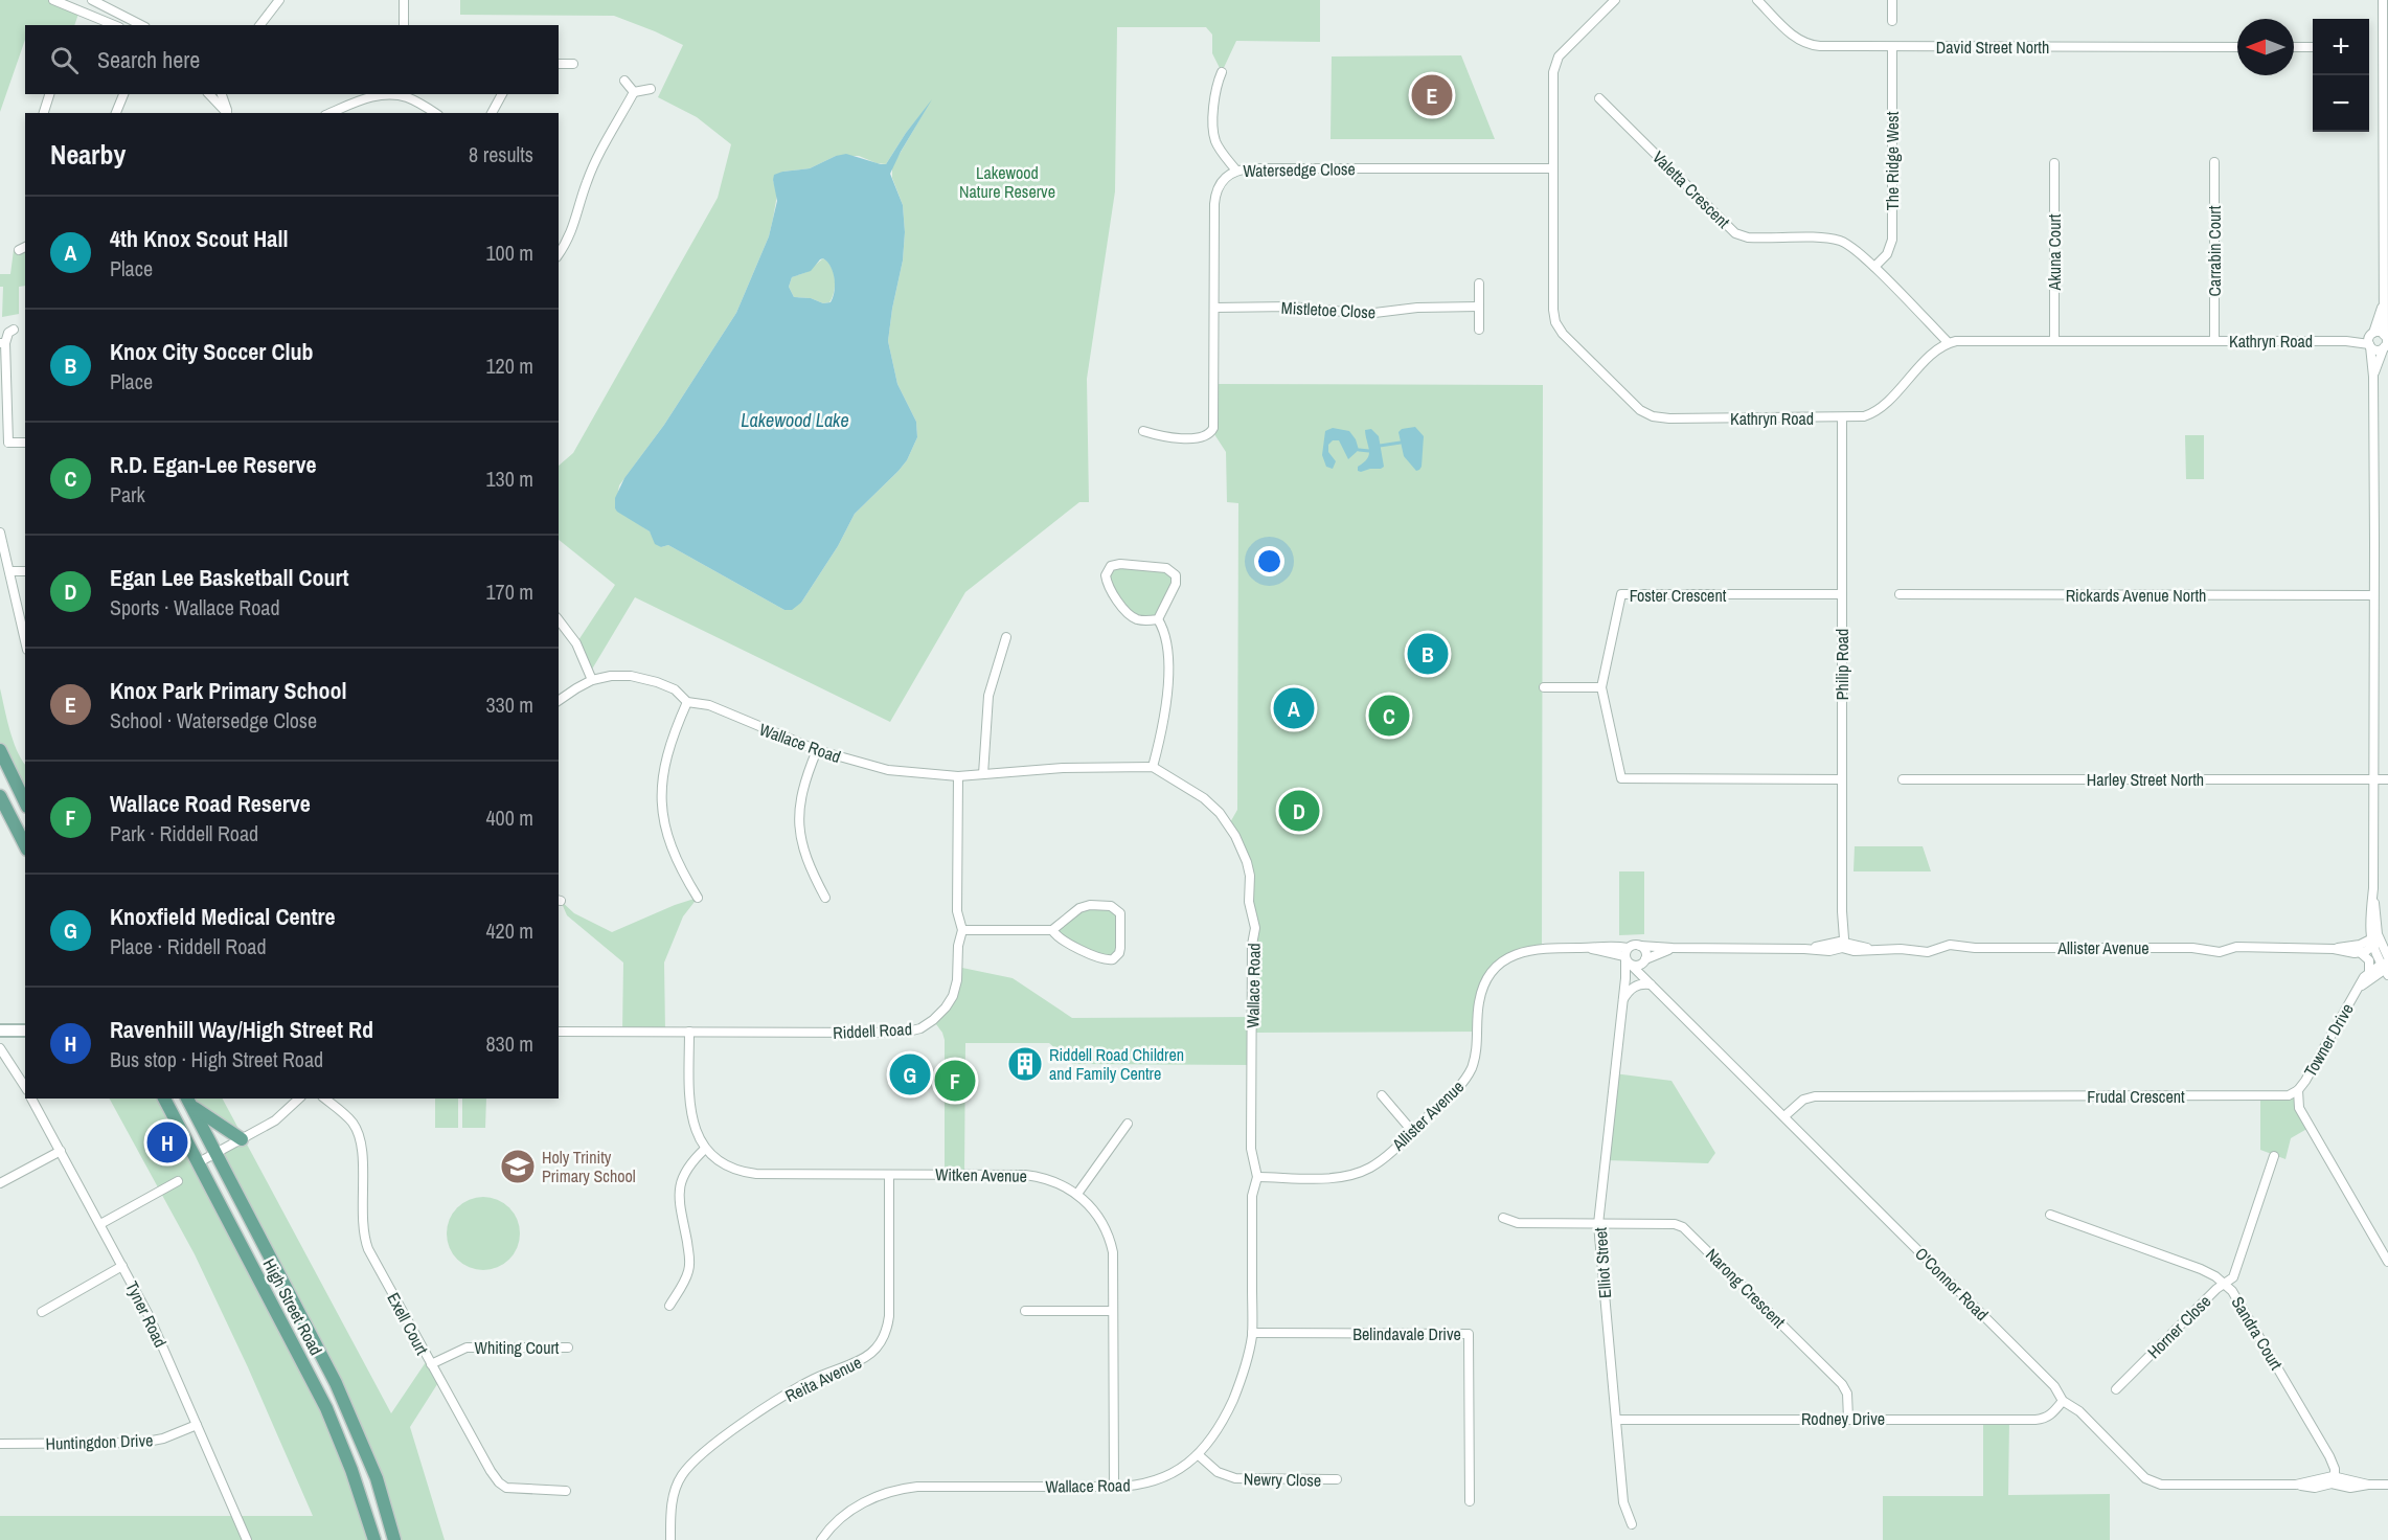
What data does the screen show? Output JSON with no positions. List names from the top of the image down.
{
  "streets": {
    "main road": ["High Street Road"],
    "street": [
      "David Street North",
      "The Ridge West",
      "Watersedge Close",
      "Valetta Crescent",
      "Carrabin Court",
      "Akuna Court",
      "Mistletoe Close",
      "Kathryn Road",
      "Foster Crescent",
      "Rickards Avenue North",
      "Philip Road",
      "Wallace Road",
      "Harley Street North",
      "Allister Avenue",
      "Riddell Road",
      "Towner Drive",
      "Frudal Crescent",
      "Witken Avenue",
      "Elliot Street",
      "O'Connor Road",
      "Narong Crescent",
      "Tyner Road",
      "Exell Court",
      "Horner Close",
      "Sandra Court",
      "Belindavale Drive",
      "Whiting Court",
      "Reita Avenue",
      "Rodney Drive",
      "Huntingdon Drive",
      "Newry Close"
    ]
  },
  "crossings": [
    ["David Street North", "The Ridge West"],
    ["The Ridge West", "Valetta Crescent"],
    ["Watersedge Close", "Mistletoe Close"],
    ["Watersedge Close", "Kathryn Road"],
    ["Valetta Crescent", "Kathryn Road"],
    ["Carrabin Court", "Kathryn Road"],
    ["Akuna Court", "Kathryn Road"],
    ["Kathryn Road", "Philip Road"],
    ["Foster Crescent", "Philip Road"],
    ["Philip Road", "Allister Avenue"],
    ["Wallace Road", "Allister Avenue"],
    ["Wallace Road", "Riddell Road"],
    ["Wallace Road", "Witken Avenue"],
    ["Wallace Road", "Belindavale Drive"],
    ["Wallace Road", "Newry Close"],
    ["Allister Avenue", "Elliot Street"],
    ["Allister Avenue", "O'Connor Road"],
    ["Riddell Road", "Witken Avenue"],
    ["Towner Drive", "Frudal Crescent"],
    ["Frudal Crescent", "O'Connor Road"],
    ["Witken Avenue", "Reita Avenue"],
    ["Elliot Street", "O'Connor Road"],
    ["Elliot Street", "Narong Crescent"],
    ["Elliot Street", "Rodney Drive"],
    ["O'Connor Road", "Sandra Court"],
    ["O'Connor Road", "Rodney Drive"],
    ["Narong Crescent", "Rodney Drive"],
    ["Tyner Road", "Huntingdon Drive"],
    ["Exell Court", "Whiting Court"],
    ["Horner Close", "Sandra Court"]
  ],
  "water": ["Lakewood Lake"],
  "parks": ["Lakewood Nature Reserve"],
  "places": {
    "building": ["Riddell Road Children and Family Centre"],
    "school or university": ["Holy Trinity Primary School"]
  },
  "north": "left",
  "page": {
    "map_buttons": ["+", "−"],
    "search": "Search here",
    "pins": [
      "E",
      "B",
      "A",
      "C",
      "D",
      "G",
      "F",
      "H"
    ],
    "heading": ["Nearby", "8 results"],
    "list": [
      {
        "mark": "A",
        "name": "4th Knox Scout Hall",
        "note": "Place",
        "value": "100 m"
      },
      {
        "mark": "B",
        "name": "Knox City Soccer Club",
        "note": "Place",
        "value": "120 m"
      },
      {
        "mark": "C",
        "name": "R.D. Egan-Lee Reserve",
        "note": "Park",
        "value": "130 m"
      },
      {
        "mark": "D",
        "name": "Egan Lee Basketball Court",
        "note": "Sports · Wallace Road",
        "value": "170 m"
      },
      {
        "mark": "E",
        "name": "Knox Park Primary School",
        "note": "School · Watersedge Close",
        "value": "330 m"
      },
      {
        "mark": "F",
        "name": "Wallace Road Reserve",
        "note": "Park · Riddell Road",
        "value": "400 m"
      },
      {
        "mark": "G",
        "name": "Knoxfield Medical Centre",
        "note": "Place · Riddell Road",
        "value": "420 m"
      },
      {
        "mark": "H",
        "name": "Ravenhill Way/High Street Rd",
        "note": "Bus stop · High Street Road",
        "value": "830 m"
      }
    ]
  }
}
